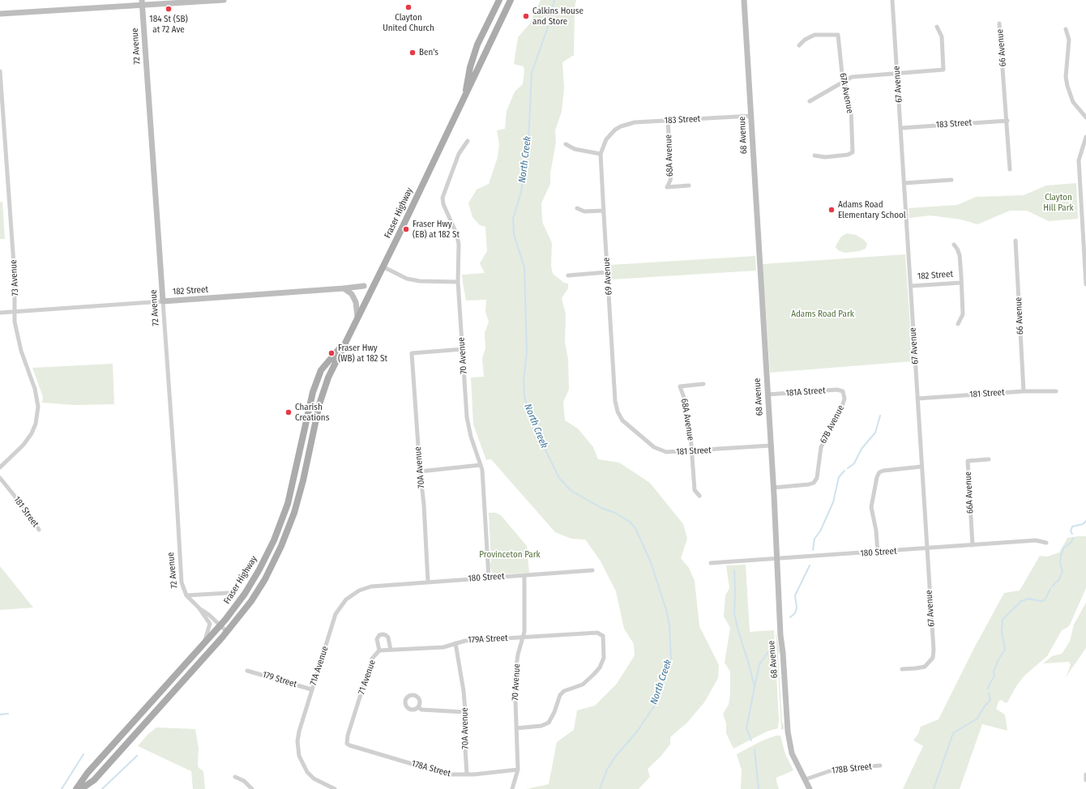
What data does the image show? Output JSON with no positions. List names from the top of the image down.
{
  "streets": {
    "main road": ["Fraser Highway"],
    "street": [
      "72 Avenue",
      "66 Avenue",
      "67 Avenue",
      "67A Avenue",
      "183 Street",
      "68 Avenue",
      "68A Avenue",
      "182 Street",
      "69 Avenue",
      "73 Avenue",
      "70 Avenue",
      "181A Street",
      "181 Street",
      "67B Avenue",
      "70A Avenue",
      "66A Avenue",
      "180 Street",
      "179A Street",
      "71A Avenue",
      "71 Avenue",
      "179 Street",
      "178A Street",
      "178B Street"
    ]
  },
  "crossings": [
    ["72 Avenue", "Fraser Highway"],
    ["72 Avenue", "182 Street"],
    ["66 Avenue", "183 Street"],
    ["66 Avenue", "181 Street"],
    ["67 Avenue", "183 Street"],
    ["67 Avenue", "182 Street"],
    ["67 Avenue", "181 Street"],
    ["67 Avenue", "180 Street"],
    ["183 Street", "68 Avenue"],
    ["183 Street", "68A Avenue"],
    ["183 Street", "69 Avenue"],
    ["68 Avenue", "181A Street"],
    ["68 Avenue", "181 Street"],
    ["68 Avenue", "67B Avenue"],
    ["68 Avenue", "180 Street"],
    ["68 Avenue", "178B Street"],
    ["68A Avenue", "181 Street"],
    ["182 Street", "73 Avenue"],
    ["69 Avenue", "181 Street"],
    ["70 Avenue", "70A Avenue"],
    ["70 Avenue", "180 Street"],
    ["70 Avenue", "179A Street"],
    ["70 Avenue", "178A Street"],
    ["181A Street", "67B Avenue"],
    ["70A Avenue", "180 Street"],
    ["70A Avenue", "179A Street"],
    ["70A Avenue", "178A Street"],
    ["66A Avenue", "180 Street"],
    ["180 Street", "71A Avenue"],
    ["179A Street", "71 Avenue"],
    ["71A Avenue", "179 Street"],
    ["71 Avenue", "178A Street"]
  ],
  "water": ["North Creek"],
  "parks": ["Clayton Hill Park", "Adams Road Park", "Provinceton Park"],
  "places": [
    "Clayton United Church",
    "184 St (SB) at 72 Ave",
    "Calkins House and Store",
    "Ben's",
    "Adams Road Elementary School",
    "Fraser Hwy (EB) at 182 St",
    "Fraser Hwy (WB) at 182 St",
    "Charish Creations"
  ]
}
